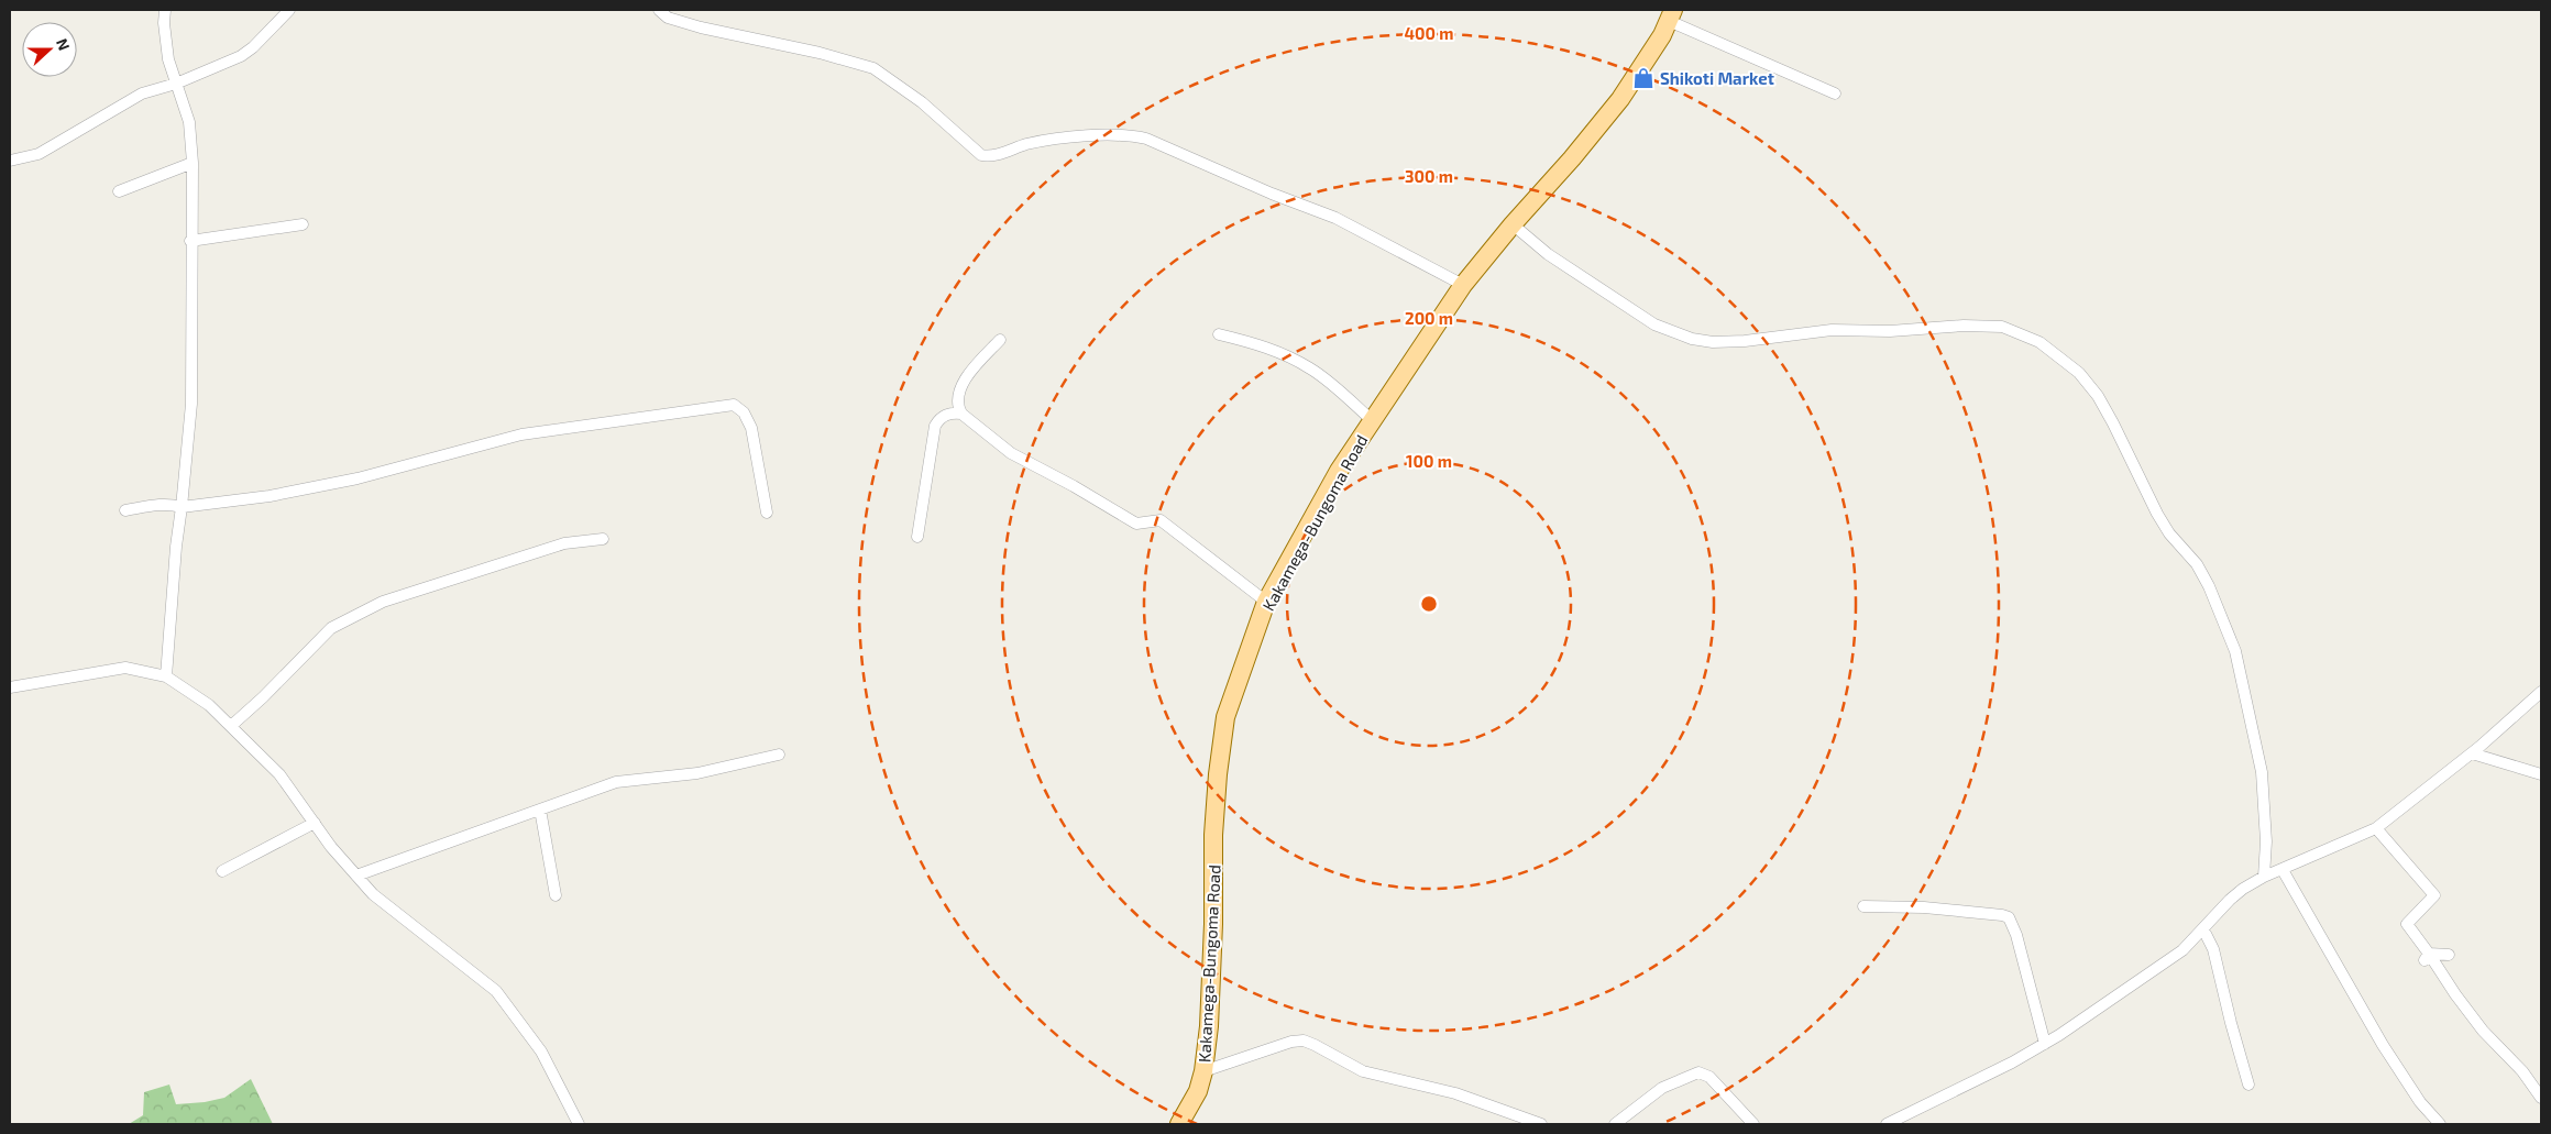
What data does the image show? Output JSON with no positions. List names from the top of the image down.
{
  "streets": {
    "main road": ["Kakamega-Bungoma Road"]
  },
  "places": {
    "shop": ["Shikoti Market"]
  },
  "north": "right",
  "rings": [
    "400 m",
    "300 m",
    "200 m",
    "100 m"
  ]
}
